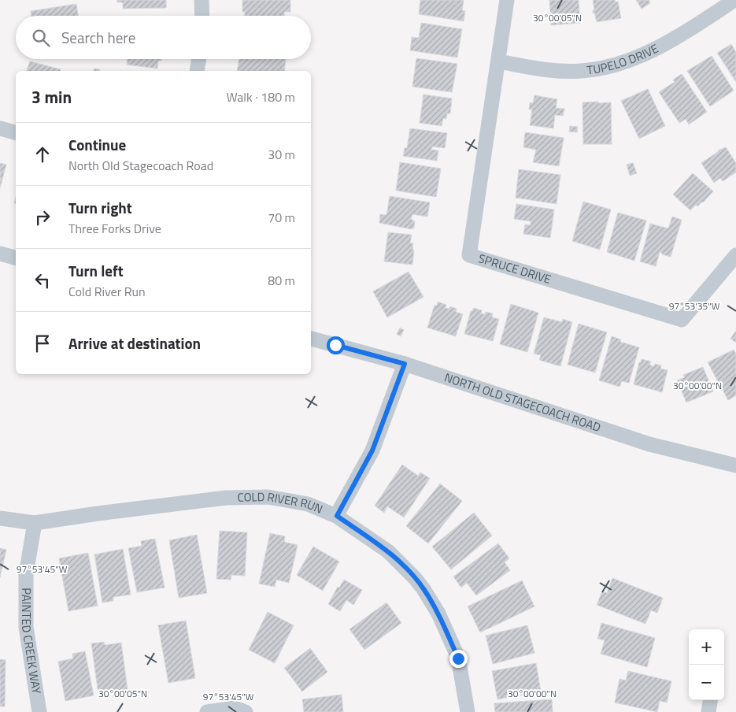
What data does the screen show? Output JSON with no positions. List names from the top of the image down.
{
  "streets": {
    "street": [
      "TUPELO DRIVE",
      "SPRUCE DRIVE",
      "NORTH OLD STAGECOACH ROAD",
      "COLD RIVER RUN",
      "PAINTED CREEK WAY"
    ]
  },
  "crossings": [
    ["TUPELO DRIVE", "SPRUCE DRIVE"],
    ["COLD RIVER RUN", "PAINTED CREEK WAY"]
  ],
  "page": {
    "search": "Search here",
    "heading": ["3 min", "Walk · 180 m"],
    "list": [
      ["Continue", "North Old Stagecoach Road", "30 m"],
      ["Turn right", "Three Forks Drive", "70 m"],
      ["Turn left", "Cold River Run", "80 m"],
      "Arrive at destination"
    ],
    "map_buttons": ["+", "−"]
  },
  "coordinates": [
    "30°00'05\"N",
    "97°53'35\"W",
    "30°00'00\"N",
    "97°53'45\"W"
  ]
}
